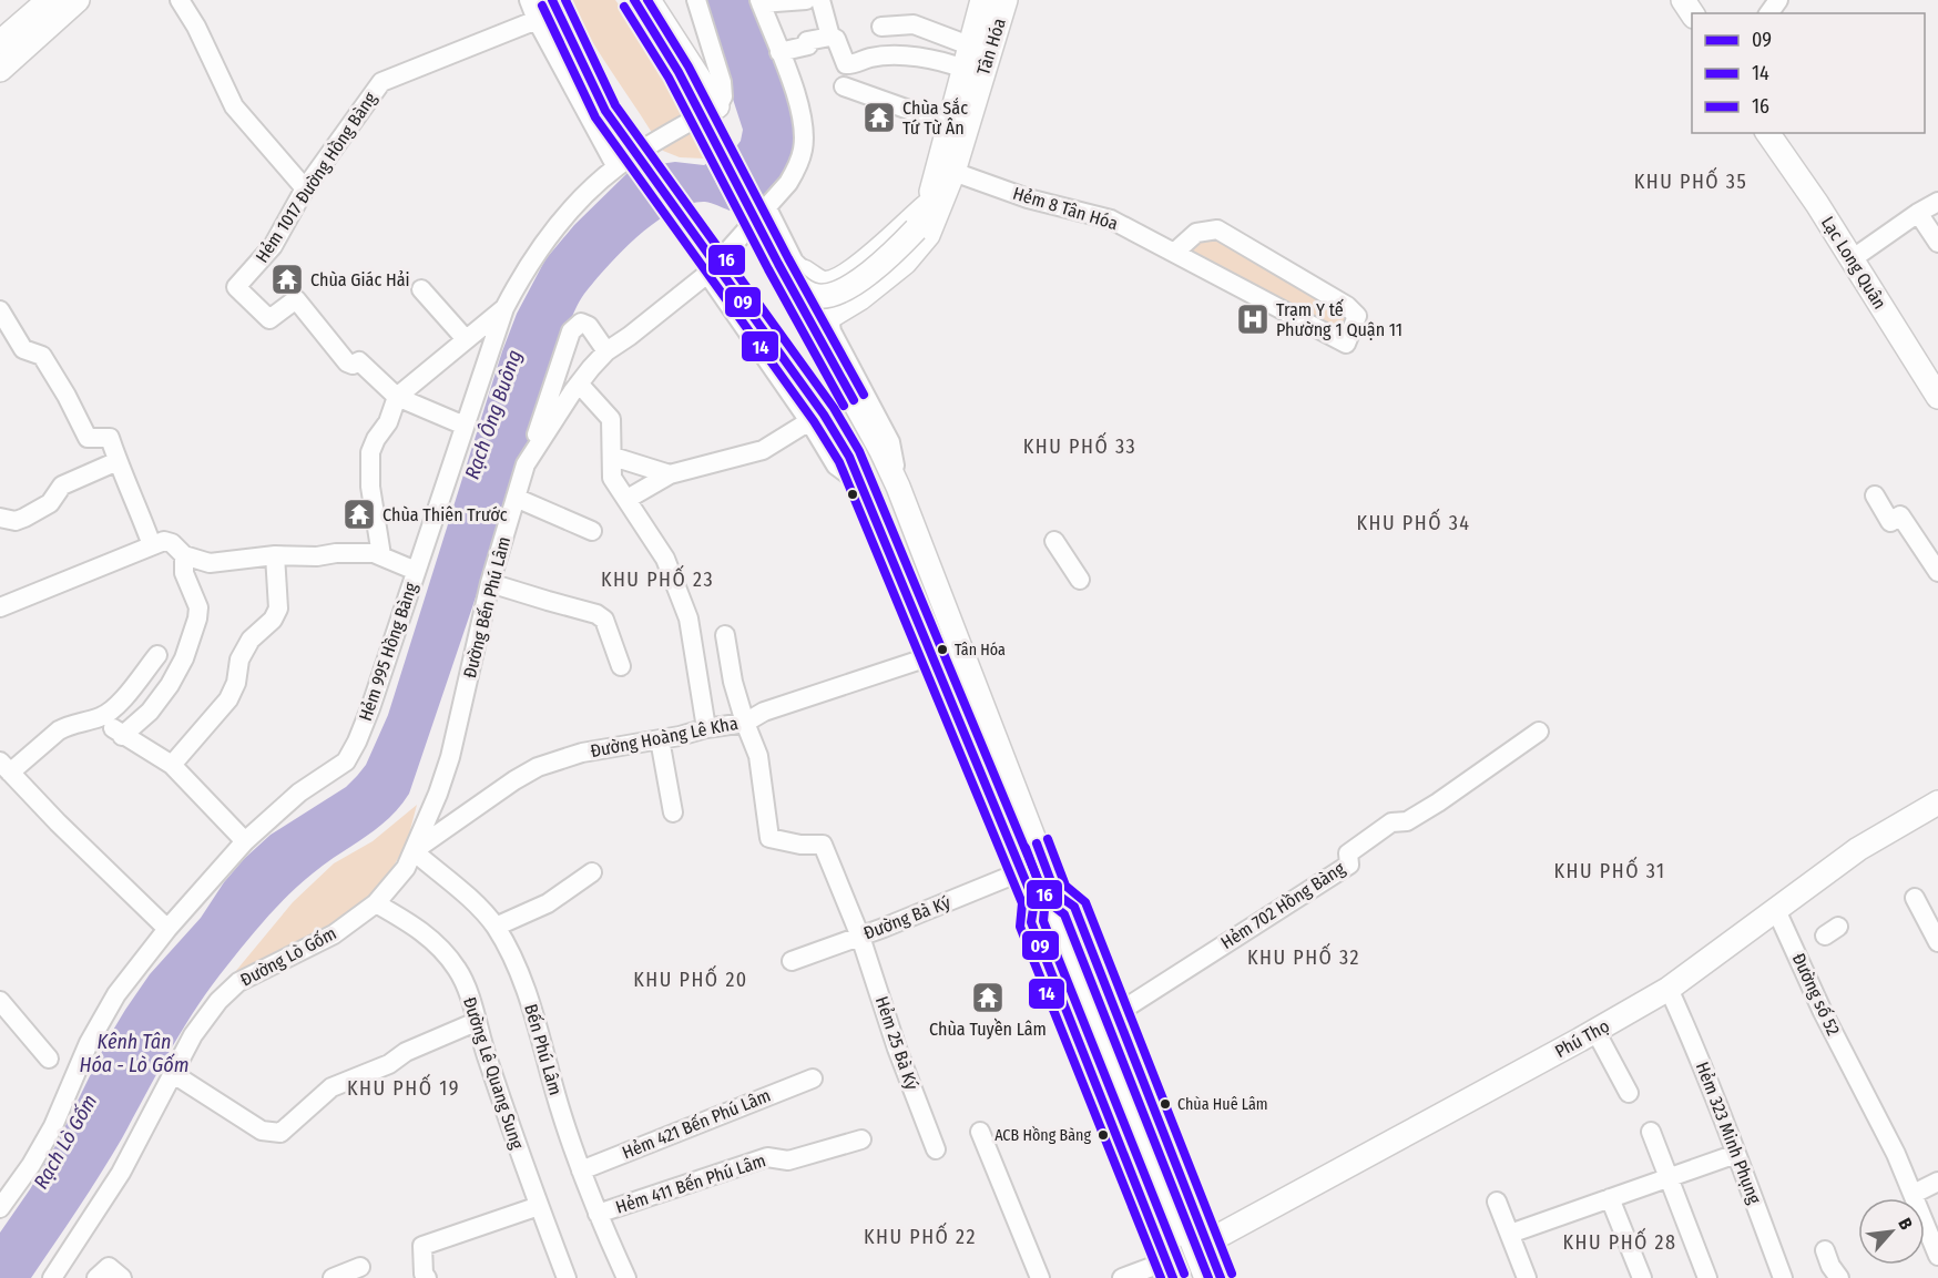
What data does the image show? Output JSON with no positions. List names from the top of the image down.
{
  "streets": {
    "main road": ["Tân Hóa", "Lạc Long Quân", "Phú Thọ"],
    "street": [
      "Hẻm 1017 Đường Hồng Bàng",
      "Hẻm 8 Tân Hóa",
      "Đường Bến Phú Lâm",
      "Hẻm 995 Hồng Bàng",
      "Đường Hoàng Lê Kha",
      "Hẻm 702 Hồng Bàng",
      "Đường Bà Ký",
      "Đường Lò Gốm",
      "Đường số 52",
      "Hẻm 25 Bà Ký",
      "Bến Phú Lâm",
      "Đường Lê Quang Sung",
      "Hẻm 421 Bến Phú Lâm",
      "Hẻm 323 Minh Phụng",
      "Hẻm 411 Bến Phú Lâm"
    ]
  },
  "crossings": [
    ["Tân Hóa", "Hẻm 8 Tân Hóa"],
    ["Hẻm 1017 Đường Hồng Bàng", "Hẻm 995 Hồng Bàng"],
    ["Đường Bến Phú Lâm", "Đường Hoàng Lê Kha"],
    ["Đường Bến Phú Lâm", "Đường Lò Gốm"],
    ["Đường Bến Phú Lâm", "Bến Phú Lâm"],
    ["Đường Hoàng Lê Kha", "Đường Lò Gốm"],
    ["Đường Hoàng Lê Kha", "Hẻm 25 Bà Ký"],
    ["Đường Hoàng Lê Kha", "Bến Phú Lâm"],
    ["Đường Bà Ký", "Hẻm 25 Bà Ký"],
    ["Đường Lò Gốm", "Bến Phú Lâm"],
    ["Đường Lò Gốm", "Đường Lê Quang Sung"],
    ["Đường số 52", "Phú Thọ"],
    ["Phú Thọ", "Hẻm 323 Minh Phụng"],
    ["Bến Phú Lâm", "Hẻm 421 Bến Phú Lâm"],
    ["Bến Phú Lâm", "Hẻm 411 Bến Phú Lâm"]
  ],
  "districts": [
    "KHU PHỐ 35",
    "KHU PHỐ 33",
    "KHU PHỐ 34",
    "KHU PHỐ 23",
    "KHU PHỐ 31",
    "KHU PHỐ 32",
    "KHU PHỐ 20",
    "KHU PHỐ 19",
    "KHU PHỐ 22",
    "KHU PHỐ 28"
  ],
  "water": ["Rạch Ông Buông", "Kênh Tân Hóa - Lò Gốm", "Rạch Lò Gốm"],
  "places": {
    "temple": [
      "Chùa Sắc Tứ Từ Ân",
      "Chùa Giác Hải",
      "Chùa Thiên Trước",
      "Chùa Tuyền Lâm"
    ],
    "hospital": ["Trạm Y tế Phường 1 Quận 11"],
    "other": ["Tân Hóa", "Chùa Huê Lâm", "ACB Hồng Bàng"]
  },
  "lines": ["transit line 09", "transit line 16", "transit line 14"],
  "legend": ["09", "14", "16"],
  "north": "top right"
}
